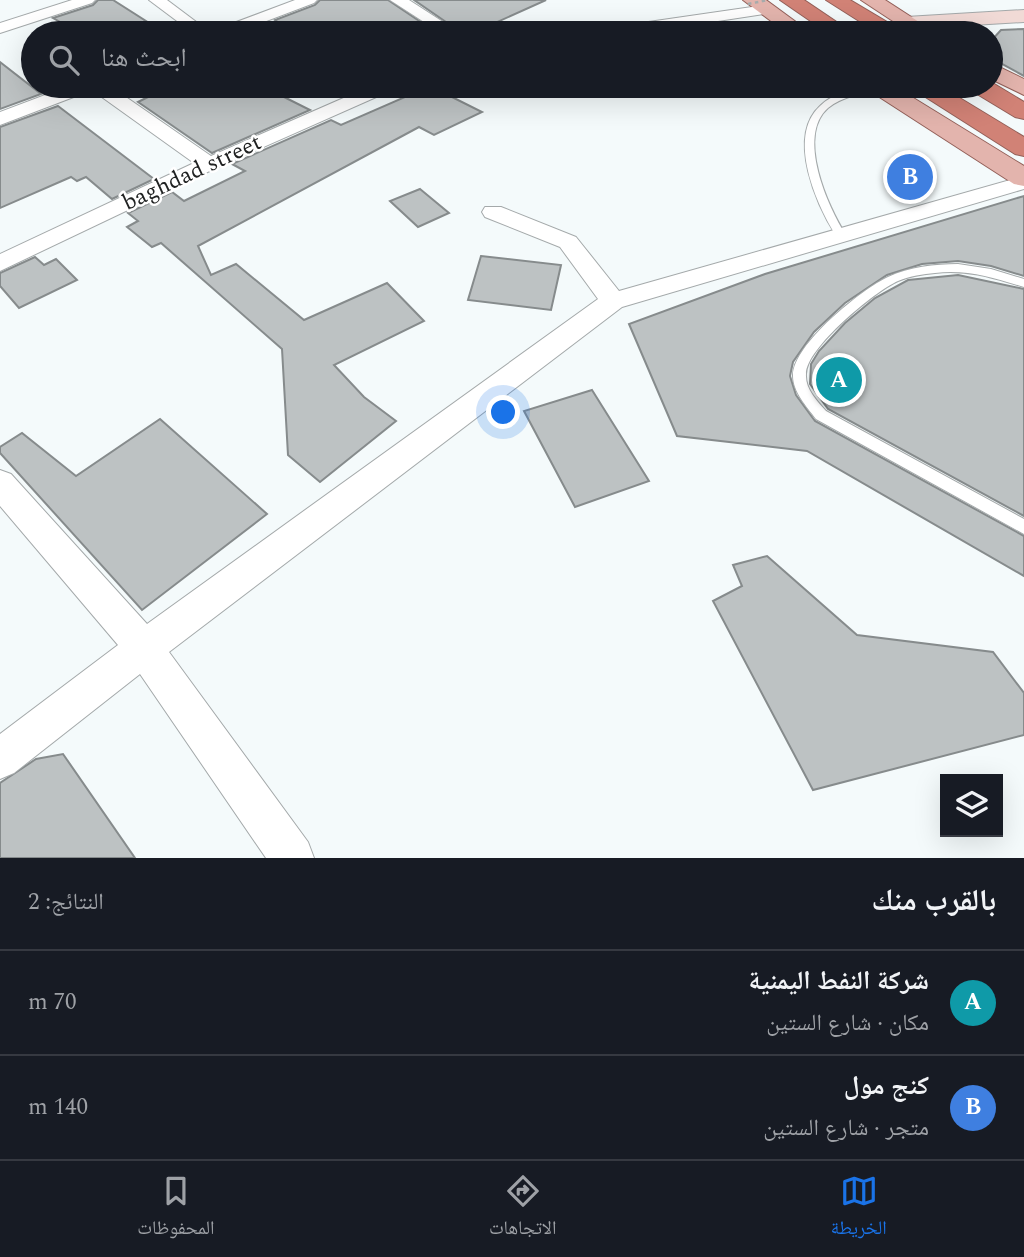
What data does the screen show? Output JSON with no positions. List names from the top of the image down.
{
  "streets": {
    "street": ["baghdad street"]
  },
  "page": {
    "search": "ابحث هنا",
    "pins": ["B", "A"],
    "heading": ["بالقرب منك", "النتائج: 2"],
    "list": [
      {
        "mark": "A",
        "name": "شركة النفط اليمنية",
        "note": "مكان · شارع الستين",
        "value": "70 m"
      },
      {
        "mark": "B",
        "name": "كنج مول",
        "note": "متجر · شارع الستين",
        "value": "140 m"
      }
    ],
    "nav": ["الخريطة", "الاتجاهات", "المحفوظات"]
  }
}
